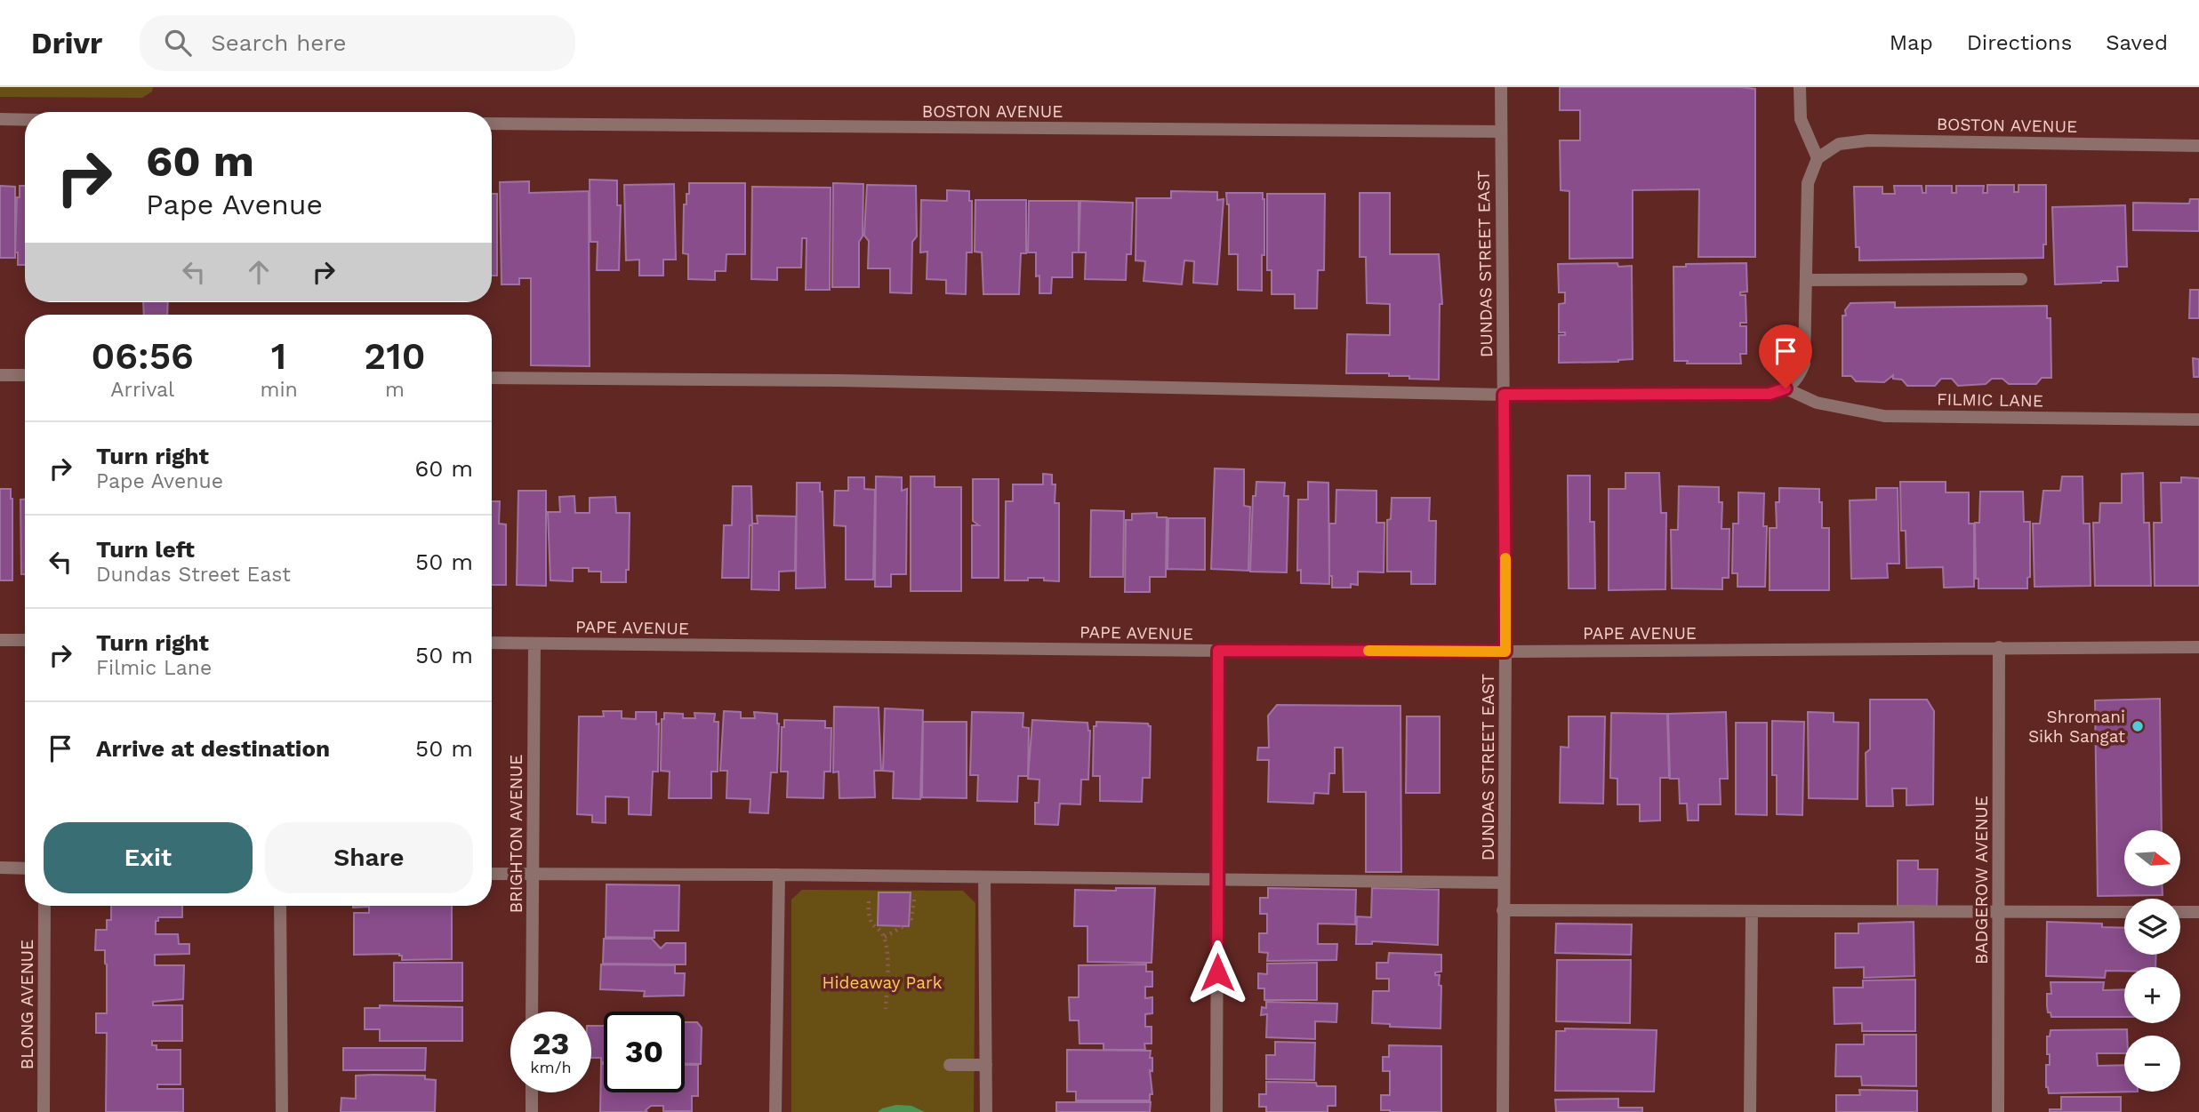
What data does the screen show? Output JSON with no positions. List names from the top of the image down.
{
  "streets": {
    "street": [
      "BOSTON AVENUE",
      "DUNDAS STREET EAST",
      "FILMIC LANE",
      "PAPE AVENUE",
      "BRIGHTON AVENUE",
      "BADGEROW AVENUE",
      "BLONG AVENUE"
    ]
  },
  "crossings": [
    ["BOSTON AVENUE", "DUNDAS STREET EAST"],
    ["DUNDAS STREET EAST", "PAPE AVENUE"],
    ["PAPE AVENUE", "BRIGHTON AVENUE"],
    ["PAPE AVENUE", "BADGEROW AVENUE"]
  ],
  "parks": ["Hideaway Park"],
  "places": ["Shromani Sikh Sangat"],
  "north": "right",
  "page": {
    "header": "Drivr",
    "search": "Search here",
    "nav": ["Map", "Directions", "Saved"],
    "turn": ["60 m", "Pape Avenue"],
    "eta": [
      "06:56",
      "Arrival",
      "1",
      "min",
      "210",
      "m"
    ],
    "list": [
      {
        "name": "Turn right",
        "note": "Pape Avenue",
        "value": "60 m"
      },
      {
        "name": "Turn left",
        "note": "Dundas Street East",
        "value": "50 m"
      },
      {
        "name": "Turn right",
        "note": "Filmic Lane",
        "value": "50 m"
      },
      {
        "name": "Arrive at destination",
        "value": "50 m"
      }
    ],
    "buttons": ["Exit", "Share"],
    "map_buttons": ["+", "−"],
    "speed": "23 km/h",
    "limit": "30"
  }
}
